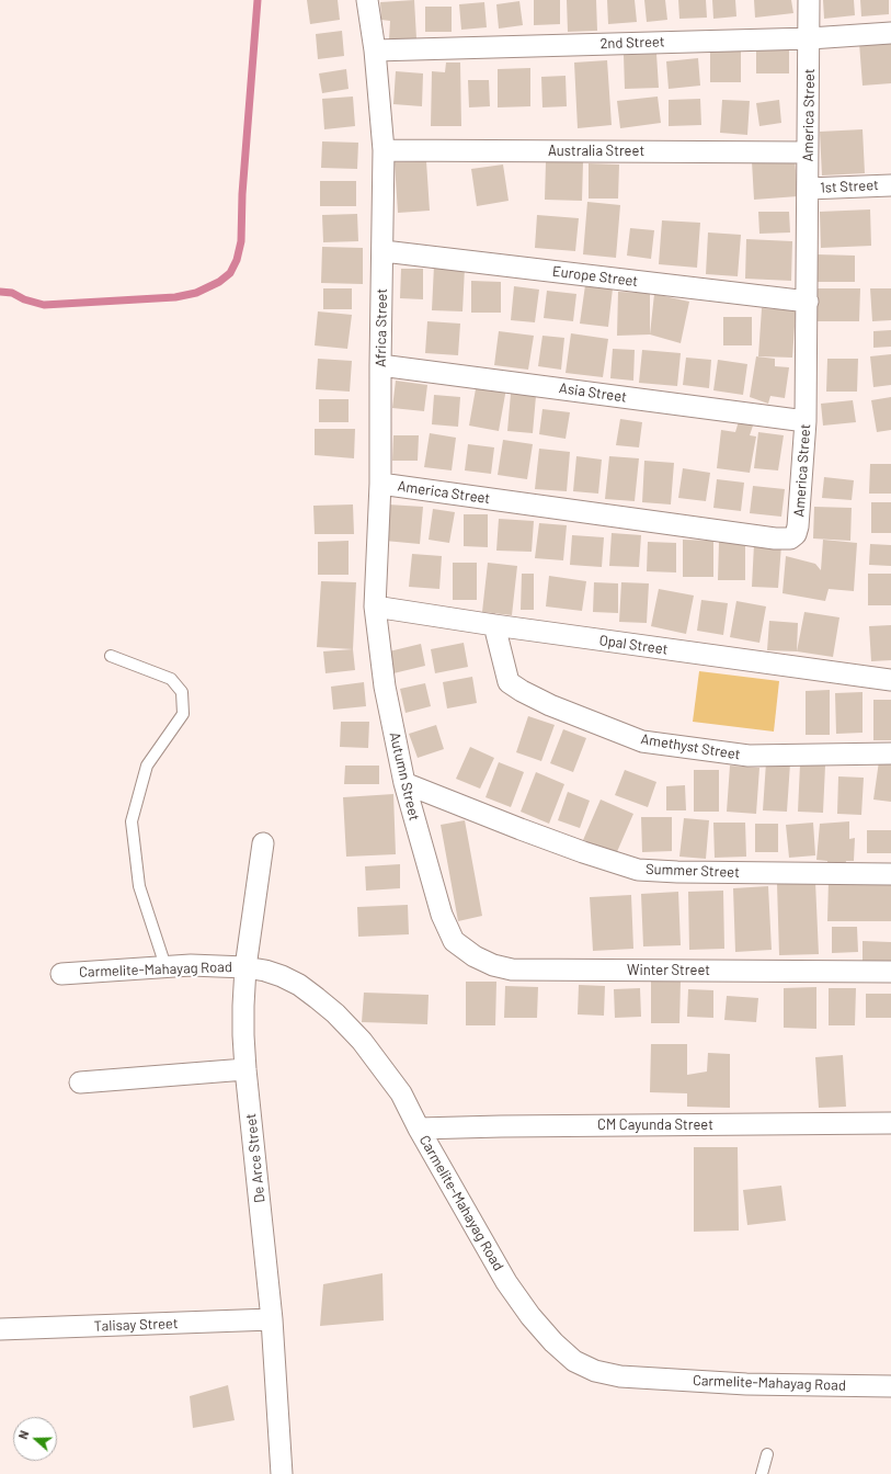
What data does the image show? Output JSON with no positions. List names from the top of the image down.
{
  "streets": {
    "street": [
      "2nd Street",
      "America Street",
      "Australia Street",
      "1st Street",
      "Europe Street",
      "Africa Street",
      "Asia Street",
      "Opal Street",
      "Amethyst Street",
      "Autumn Street",
      "Summer Street",
      "Carmelite-Mahayag Road",
      "Winter Street",
      "CM Cayunda Street",
      "De Arce Street",
      "Talisay Street"
    ]
  },
  "crossings": [
    ["2nd Street", "America Street"],
    ["2nd Street", "Africa Street"],
    ["America Street", "Australia Street"],
    ["America Street", "1st Street"],
    ["America Street", "Europe Street"],
    ["America Street", "Africa Street"],
    ["America Street", "Asia Street"],
    ["Australia Street", "Africa Street"],
    ["Europe Street", "Africa Street"],
    ["Africa Street", "Asia Street"],
    ["Africa Street", "Opal Street"],
    ["Africa Street", "Autumn Street"],
    ["Opal Street", "Amethyst Street"],
    ["Opal Street", "Autumn Street"],
    ["Autumn Street", "Summer Street"],
    ["Autumn Street", "Winter Street"],
    ["Carmelite-Mahayag Road", "CM Cayunda Street"],
    ["Carmelite-Mahayag Road", "De Arce Street"],
    ["De Arce Street", "Talisay Street"]
  ],
  "north": "left"
}
